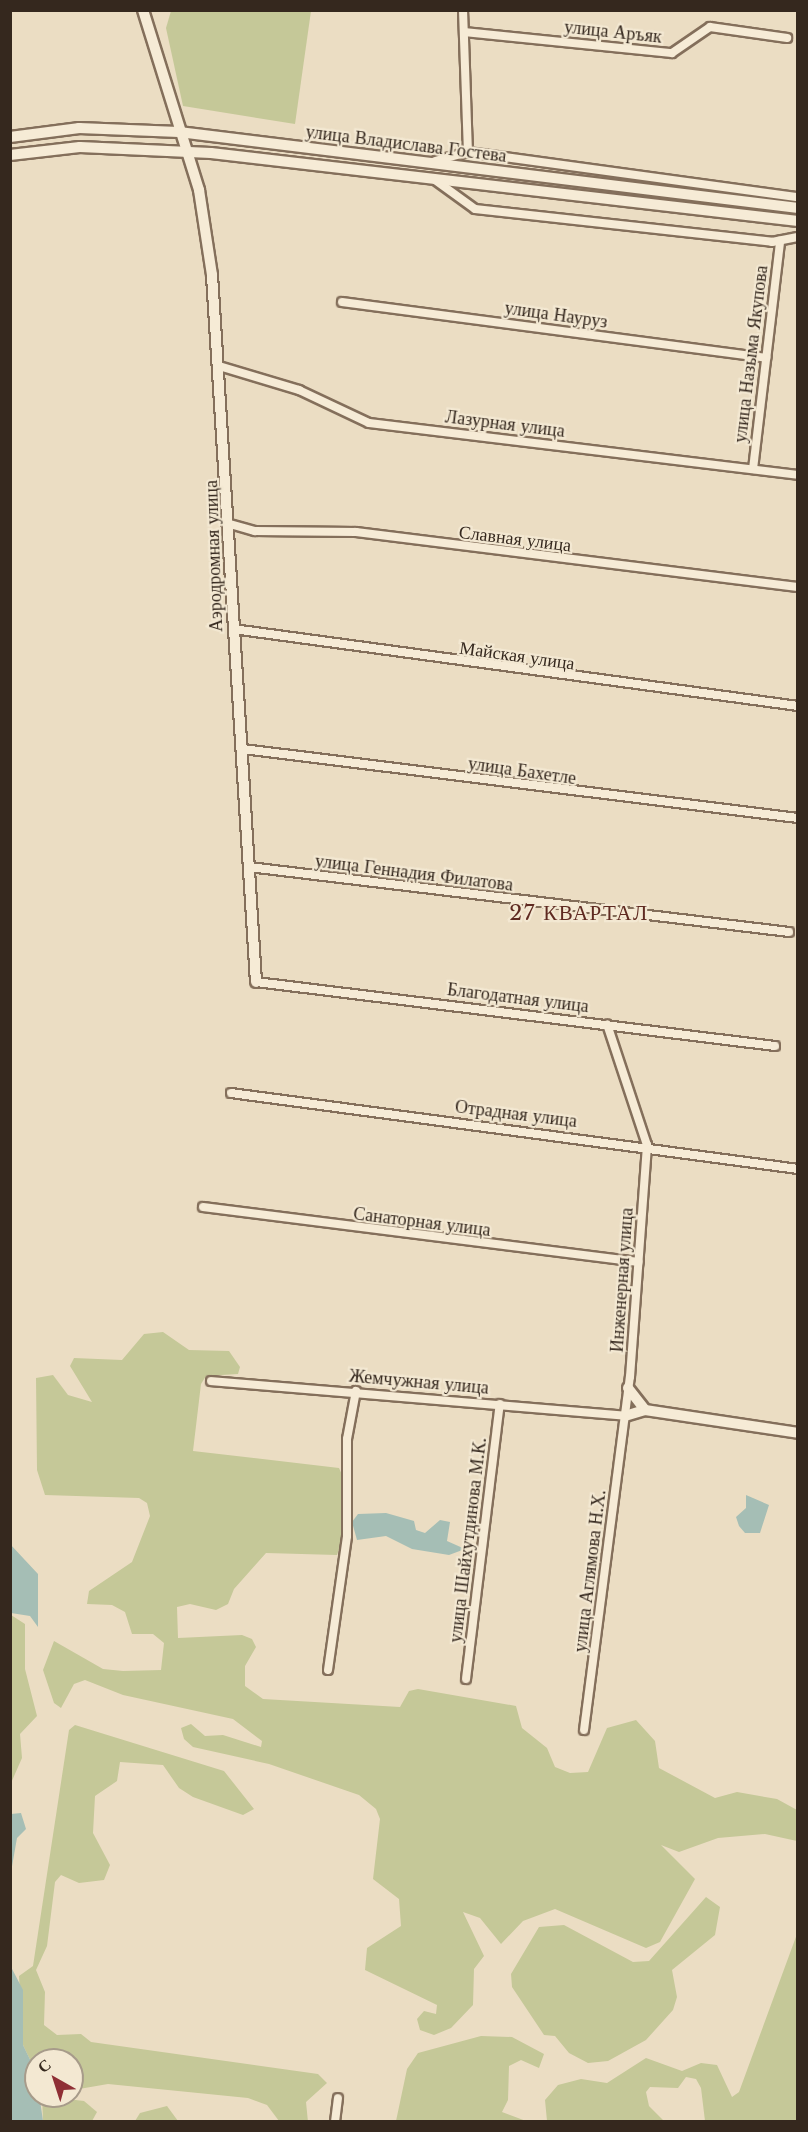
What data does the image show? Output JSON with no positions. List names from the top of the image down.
{
  "streets": {
    "main road": ["улица Владислава Гостева", "Аэродромная улица"],
    "street": [
      "улица Аръяк",
      "улица Науруз",
      "улица Назыма Якупова",
      "Лазурная улица",
      "Славная улица",
      "Майская улица",
      "улица Бахетле",
      "улица Геннадия Филатова",
      "Благодатная улица",
      "Отрадная улица",
      "Санаторная улица",
      "Инженерная улица",
      "Жемчужная улица",
      "улица Шайхутдинова М.К.",
      "улица Аглямова Н.Х."
    ]
  },
  "crossings": [
    ["улица Владислава Гостева", "Аэродромная улица"],
    ["улица Науруз", "улица Назыма Якупова"],
    ["улица Назыма Якупова", "Лазурная улица"],
    ["Лазурная улица", "Аэродромная улица"],
    ["Славная улица", "Аэродромная улица"],
    ["Аэродромная улица", "Майская улица"],
    ["Аэродромная улица", "улица Бахетле"],
    ["Аэродромная улица", "улица Геннадия Филатова"],
    ["Аэродромная улица", "Благодатная улица"],
    ["Отрадная улица", "Инженерная улица"],
    ["Санаторная улица", "Инженерная улица"],
    ["Инженерная улица", "Жемчужная улица"],
    ["Инженерная улица", "улица Аглямова Н.Х."],
    ["Жемчужная улица", "улица Шайхутдинова М.К."],
    ["Жемчужная улица", "улица Аглямова Н.Х."]
  ],
  "districts": ["27 КВАРТАЛ"],
  "north": "top left"
}
